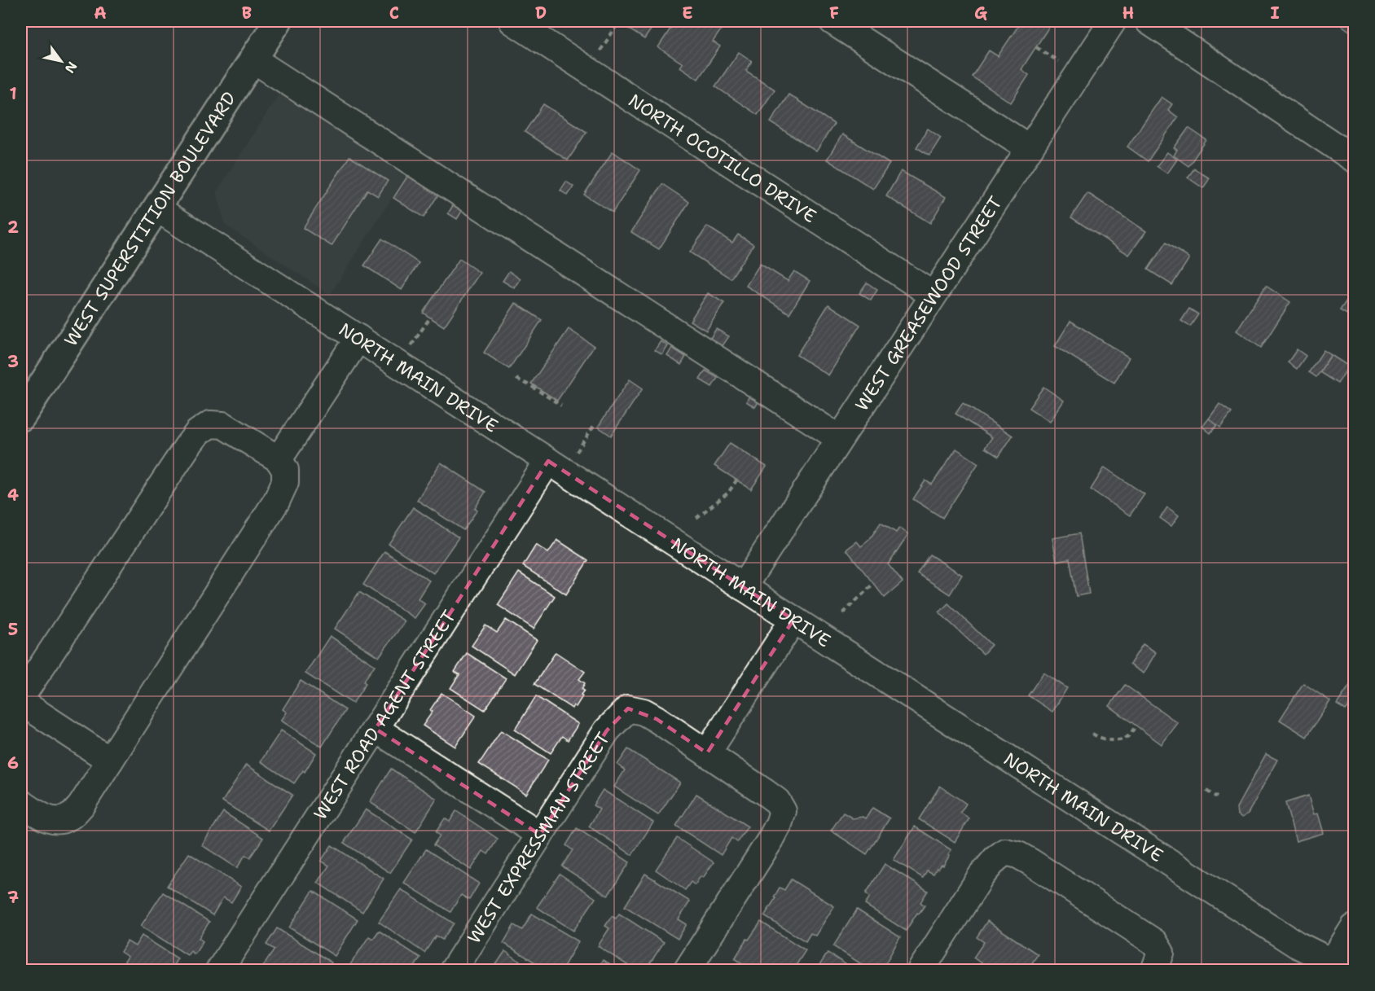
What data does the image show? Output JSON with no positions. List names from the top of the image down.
{
  "streets": {
    "main road": ["WEST SUPERSTITION BOULEVARD"],
    "street": [
      "NORTH OCOTILLO DRIVE",
      "WEST GREASEWOOD STREET",
      "NORTH MAIN DRIVE",
      "WEST ROAD AGENT STREET",
      "WEST EXPRESSMAN STREET"
    ]
  },
  "crossings": [
    ["NORTH OCOTILLO DRIVE", "WEST GREASEWOOD STREET"],
    ["WEST SUPERSTITION BOULEVARD", "NORTH MAIN DRIVE"],
    ["WEST GREASEWOOD STREET", "NORTH MAIN DRIVE"],
    ["NORTH MAIN DRIVE", "WEST ROAD AGENT STREET"]
  ],
  "north": "bottom right",
  "grid": {
    "columns": [
      "A",
      "B",
      "C",
      "D",
      "E",
      "F",
      "G",
      "H",
      "I"
    ],
    "rows": [
      "1",
      "2",
      "3",
      "4",
      "5",
      "6",
      "7"
    ]
  }
}
